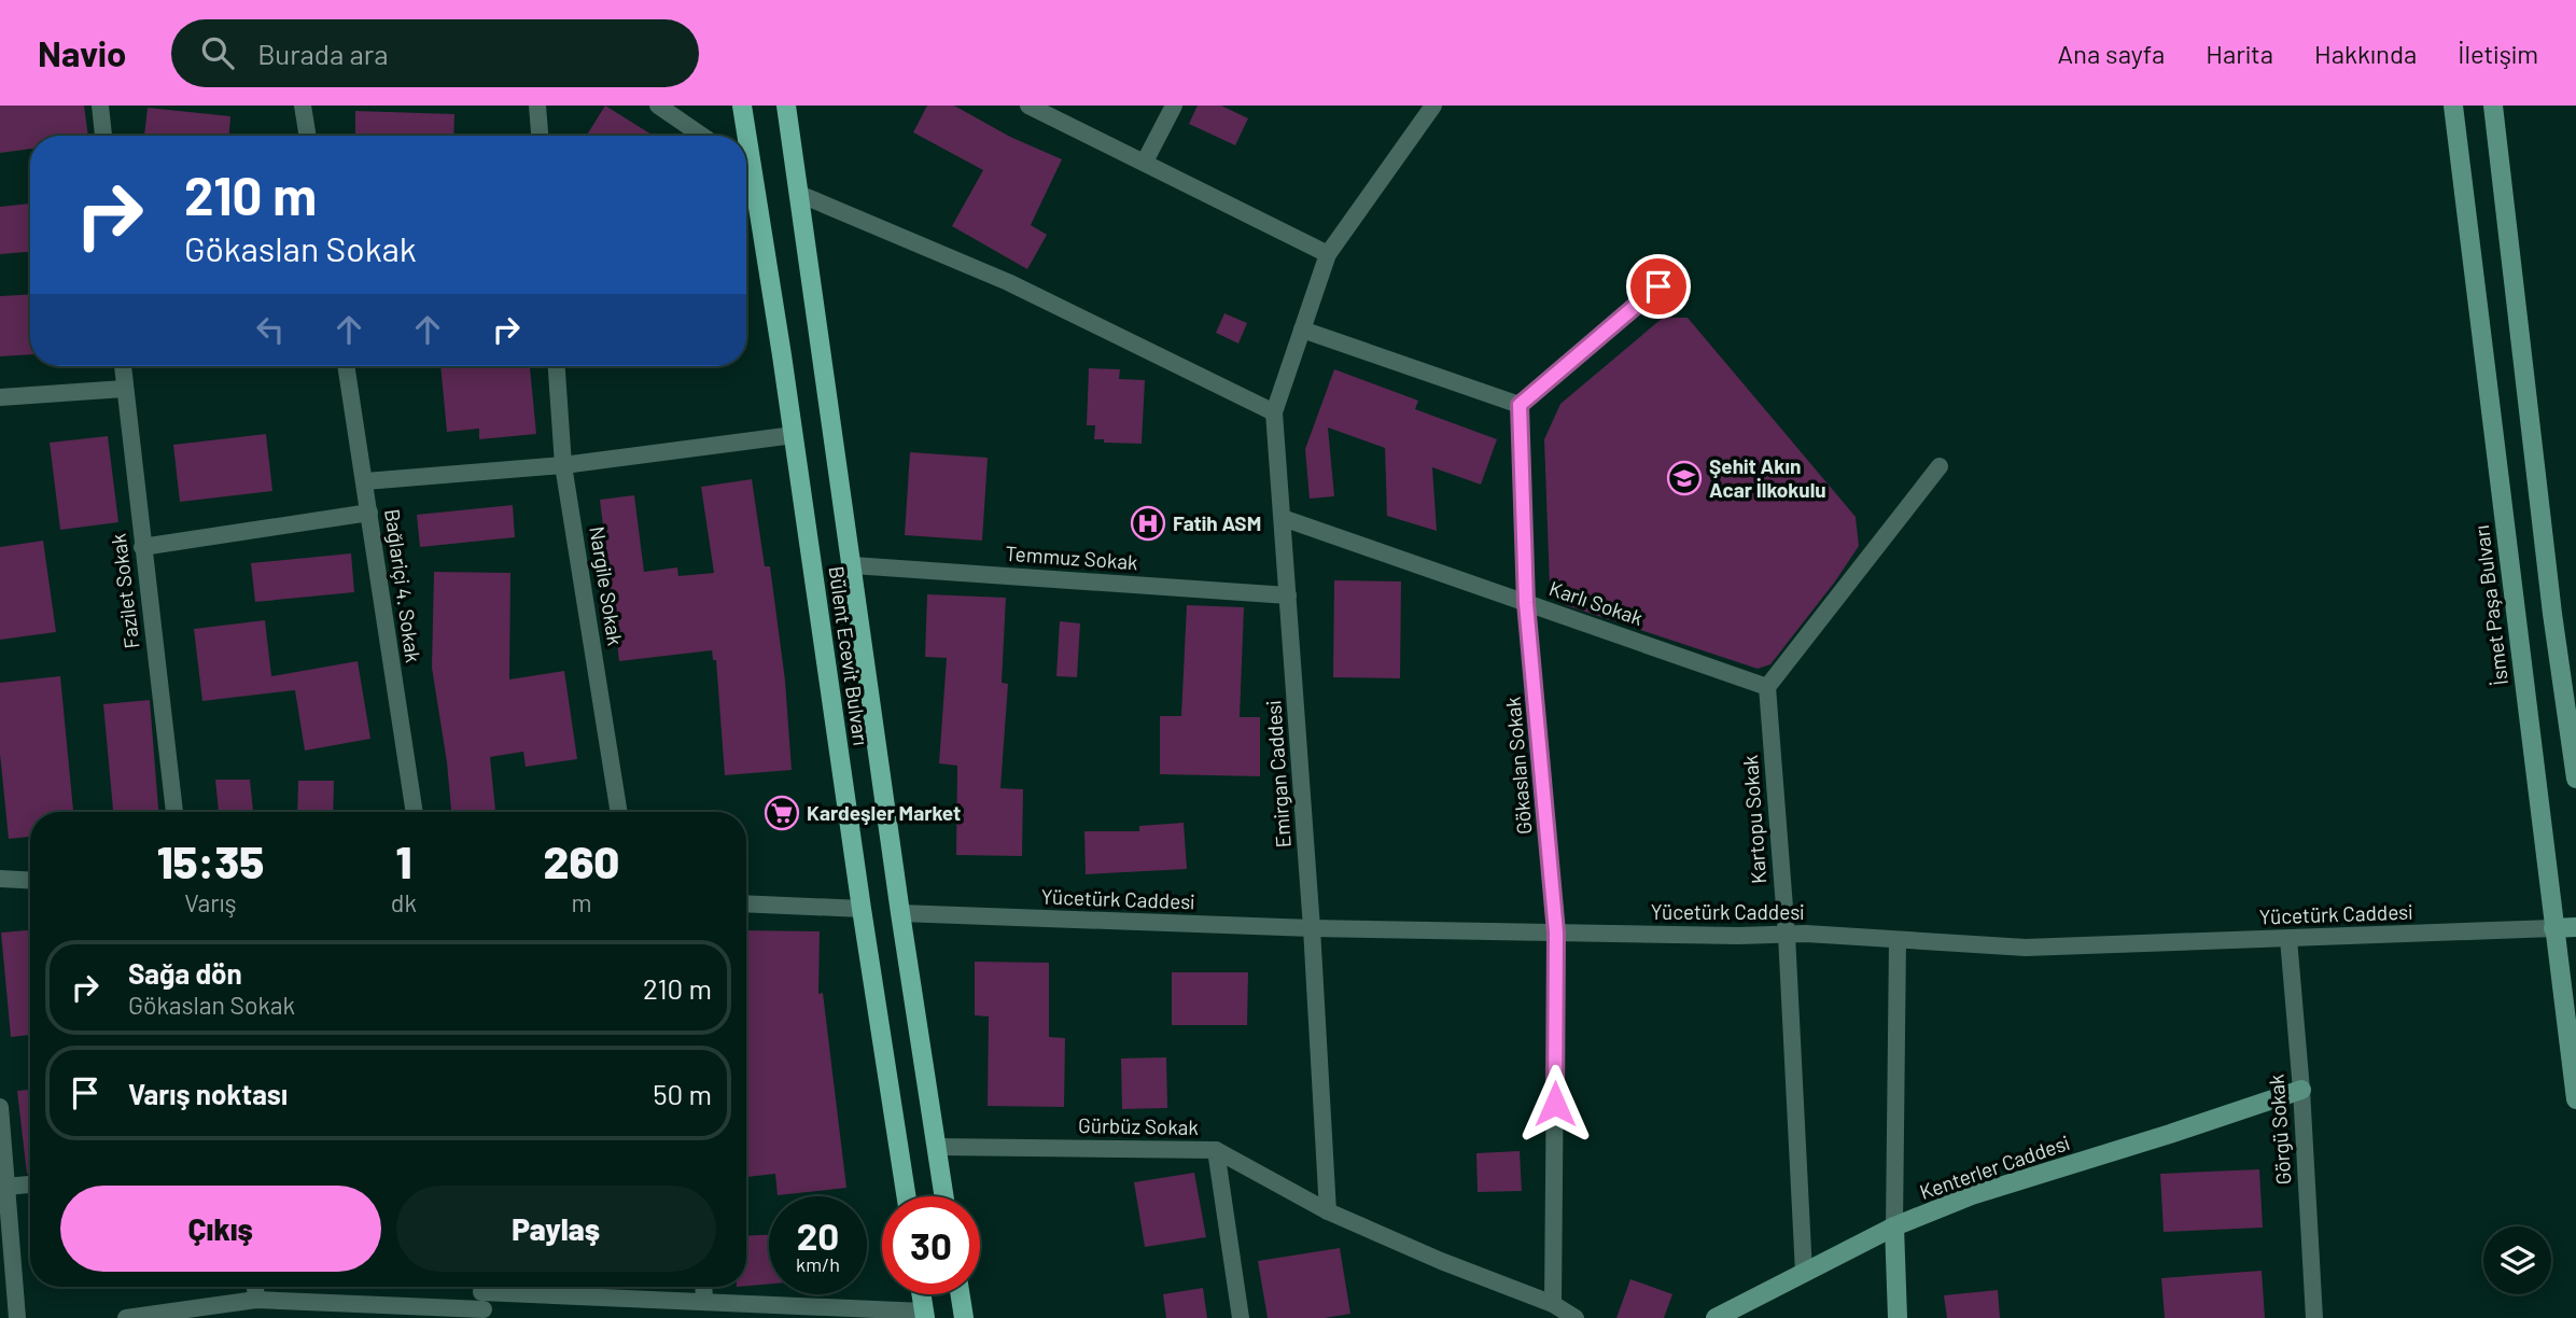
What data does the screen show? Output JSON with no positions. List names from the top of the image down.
{
  "streets": {
    "main road": ["Bülent Ecevit Bulvarı"],
    "street": [
      "Temmuz Sokak",
      "Bağlariçi 4. Sokak",
      "Nargile Sokak",
      "Fazilet Sokak",
      "Karlı Sokak",
      "İsmet Paşa Bulvarı",
      "Gökaslan Sokak",
      "Emirgan Caddesi",
      "Kartopu Sokak",
      "Yücetürk Caddesi",
      "Gürbüz Sokak",
      "Görgü Sokak",
      "Kenterler Caddesi"
    ]
  },
  "crossings": [
    ["Temmuz Sokak", "Bülent Ecevit Bulvarı"],
    ["Temmuz Sokak", "Emirgan Caddesi"],
    ["Karlı Sokak", "Gökaslan Sokak"],
    ["Karlı Sokak", "Emirgan Caddesi"],
    ["Karlı Sokak", "Kartopu Sokak"],
    ["İsmet Paşa Bulvarı", "Yücetürk Caddesi"],
    ["Bülent Ecevit Bulvarı", "Yücetürk Caddesi"],
    ["Bülent Ecevit Bulvarı", "Gürbüz Sokak"],
    ["Gökaslan Sokak", "Yücetürk Caddesi"],
    ["Emirgan Caddesi", "Yücetürk Caddesi"],
    ["Kartopu Sokak", "Yücetürk Caddesi"],
    ["Kartopu Sokak", "Kenterler Caddesi"],
    ["Yücetürk Caddesi", "Görgü Sokak"],
    ["Görgü Sokak", "Kenterler Caddesi"]
  ],
  "places": {
    "school or university": ["Şehit Akın Acar İlkokulu"],
    "hospital": ["Fatih ASM"],
    "supermarket": ["Kardeşler Market"]
  },
  "page": {
    "header": "Navio",
    "search": "Burada ara",
    "nav": [
      "Ana sayfa",
      "Harita",
      "Hakkında",
      "İletişim"
    ],
    "turn": ["210 m", "Gökaslan Sokak"],
    "eta": [
      "15:35",
      "Varış",
      "1",
      "dk",
      "260",
      "m"
    ],
    "list": [
      {
        "name": "Sağa dön",
        "note": "Gökaslan Sokak",
        "value": "210 m"
      },
      {
        "name": "Varış noktası",
        "value": "50 m"
      }
    ],
    "buttons": ["Çıkış", "Paylaş"],
    "speed": "20 km/h",
    "limit": "30"
  }
}
